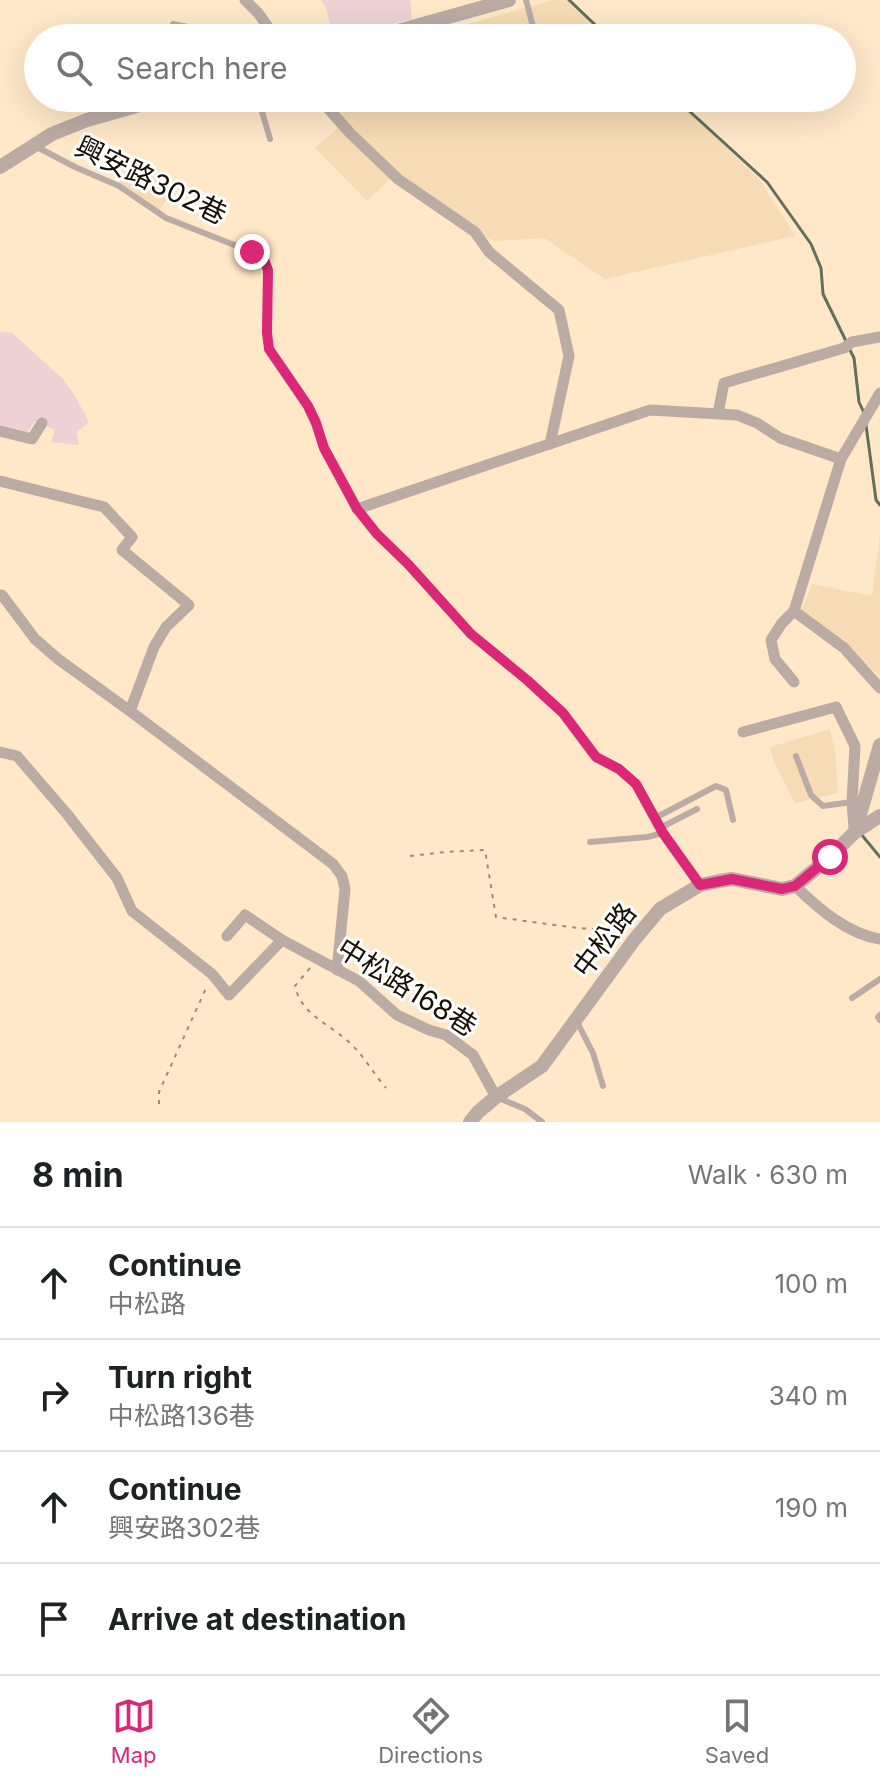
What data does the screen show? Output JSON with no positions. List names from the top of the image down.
{
  "streets": {
    "street": ["中松路", "中松路168巷"],
    "lane": ["興安路302巷"]
  },
  "crossings": [
    ["中松路", "中松路168巷"]
  ],
  "page": {
    "search": "Search here",
    "heading": ["8 min", "Walk · 630 m"],
    "list": [
      ["Continue", "中松路", "100 m"],
      ["Turn right", "中松路136巷", "340 m"],
      ["Continue", "興安路302巷", "190 m"],
      "Arrive at destination"
    ],
    "nav": ["Map", "Directions", "Saved"]
  }
}
